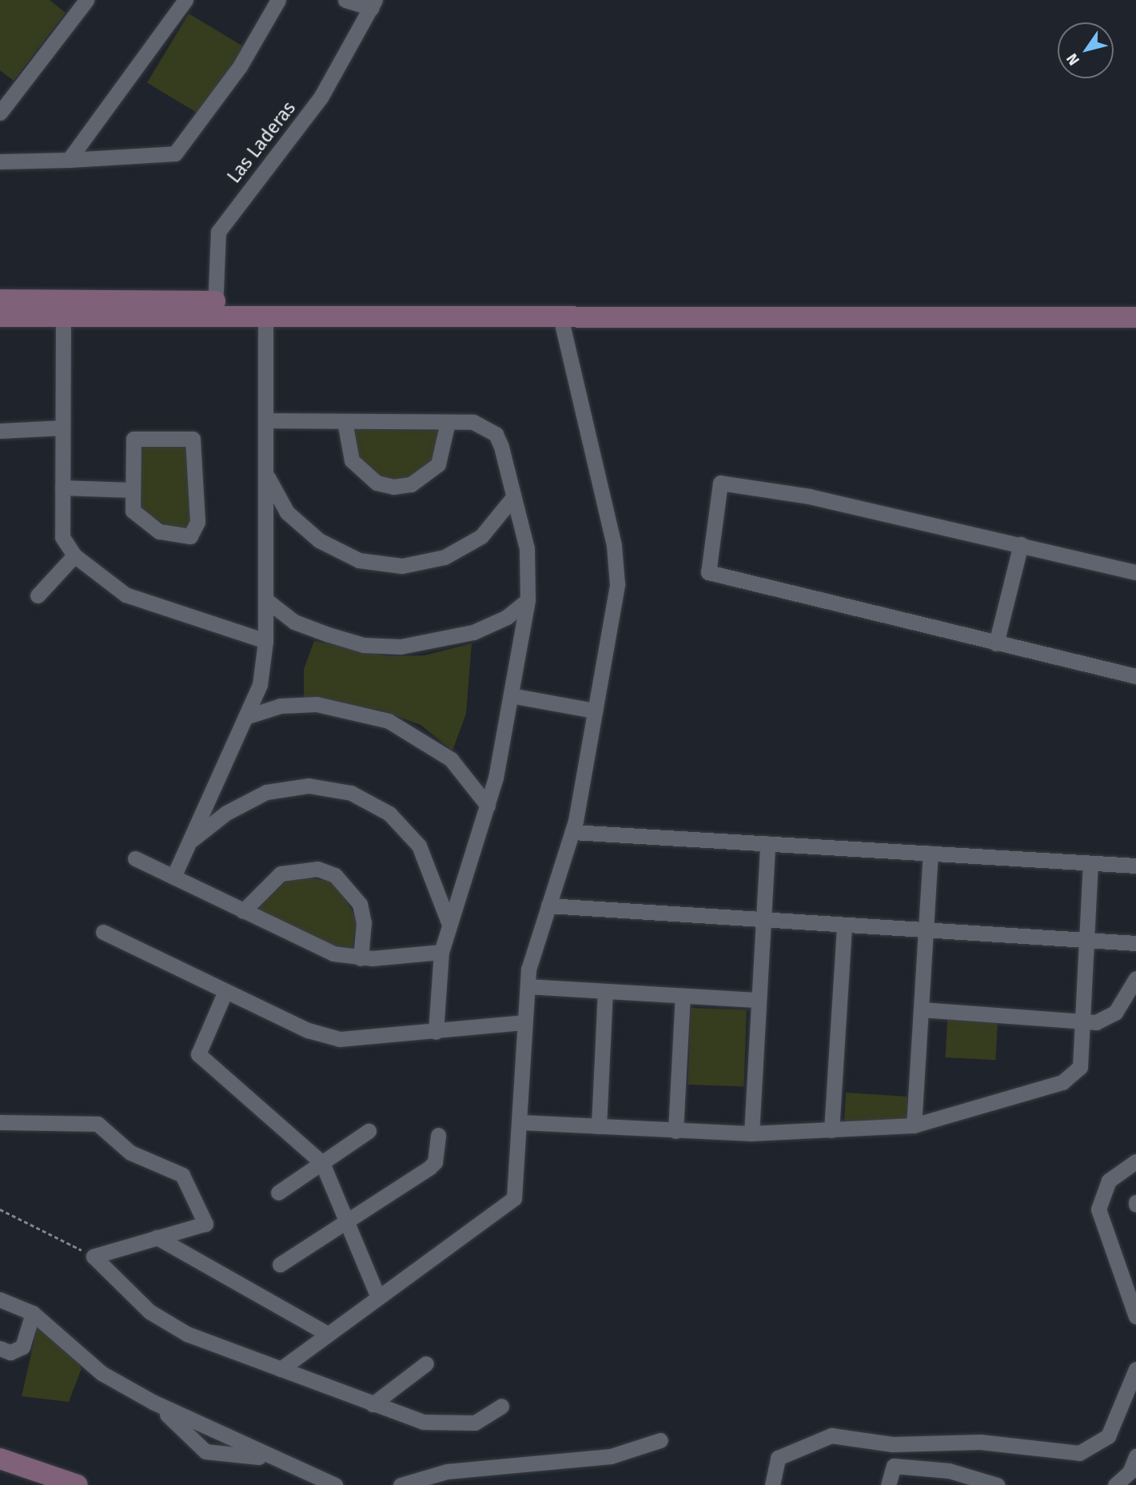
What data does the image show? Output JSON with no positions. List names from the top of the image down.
{
  "streets": {
    "street": ["Las Laderas"]
  },
  "north": "bottom left"
}
